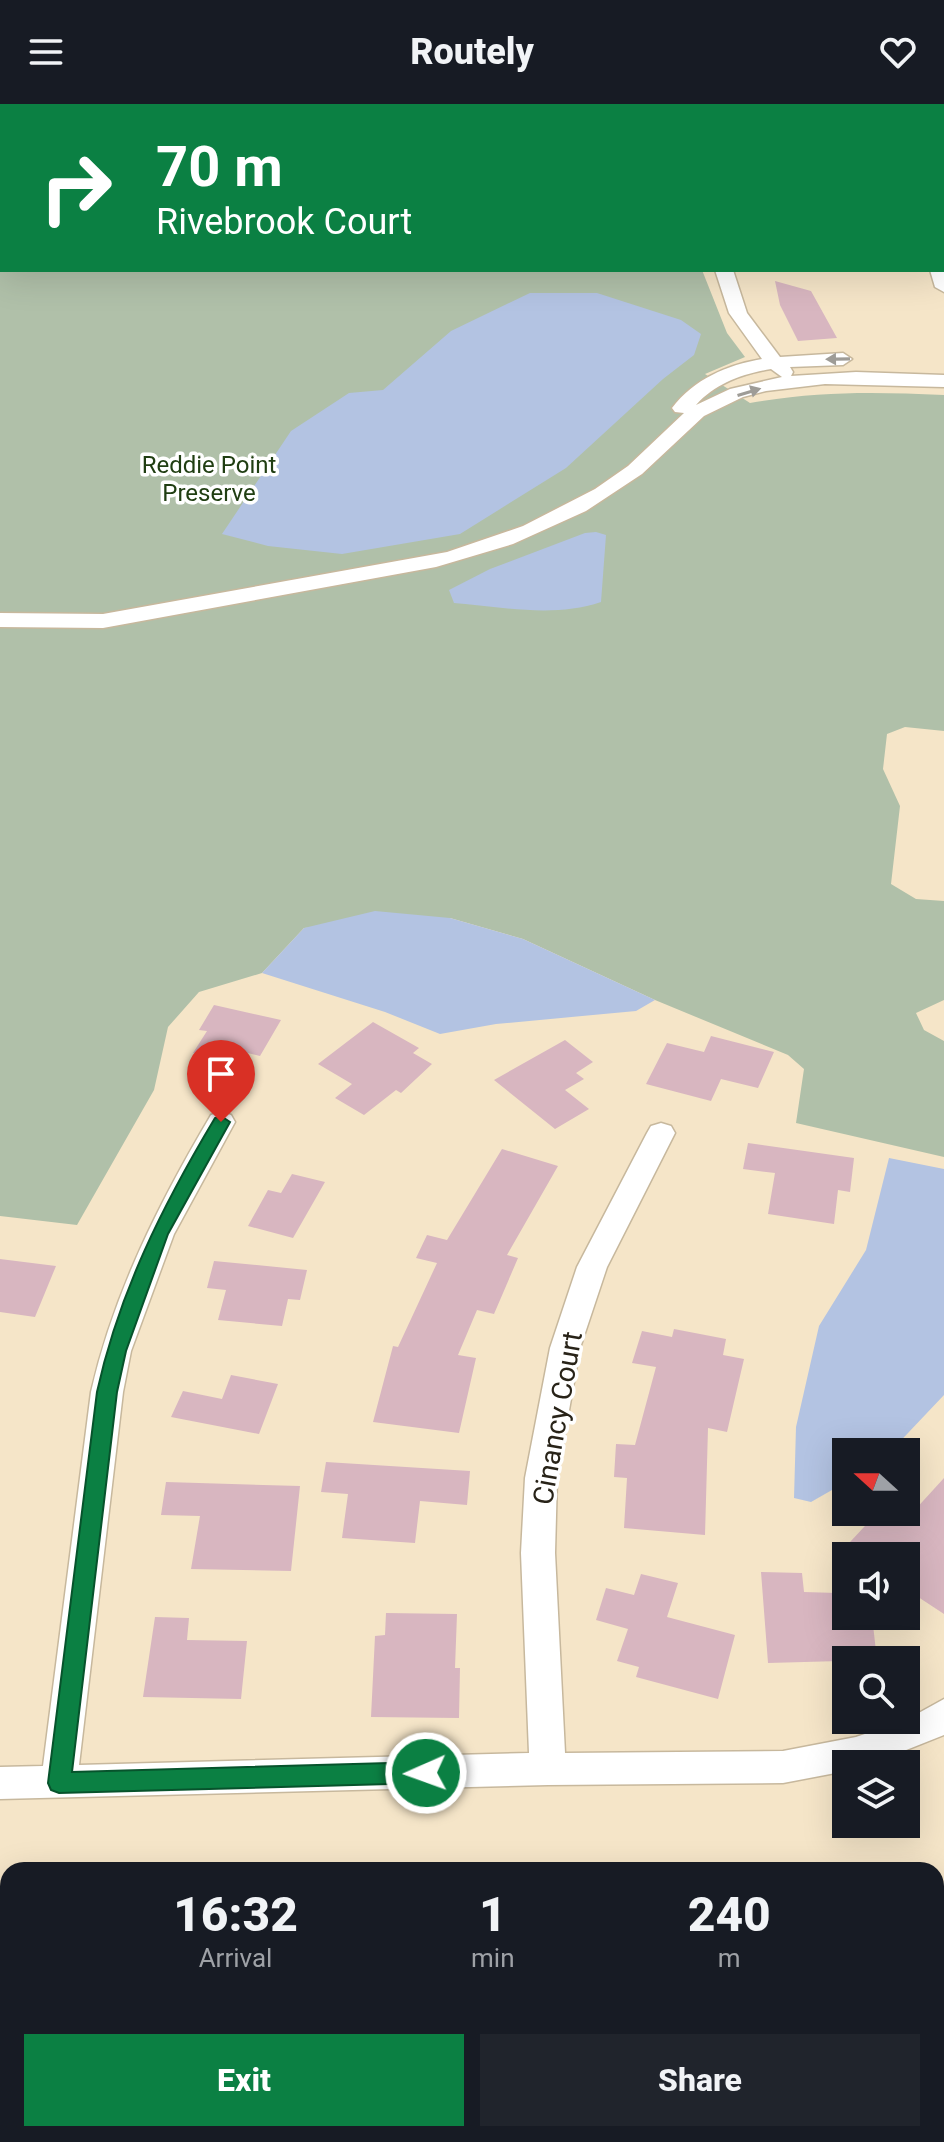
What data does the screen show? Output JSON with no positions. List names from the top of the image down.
{
  "streets": {
    "street": ["Cinancy Court"]
  },
  "parks": ["Reddie Point Preserve"],
  "north": "left",
  "page": {
    "header": "Routely",
    "turn": ["70 m", "Rivebrook Court"],
    "eta": [
      "16:32",
      "Arrival",
      "1",
      "min",
      "240",
      "m"
    ],
    "buttons": ["Exit", "Share"]
  }
}
